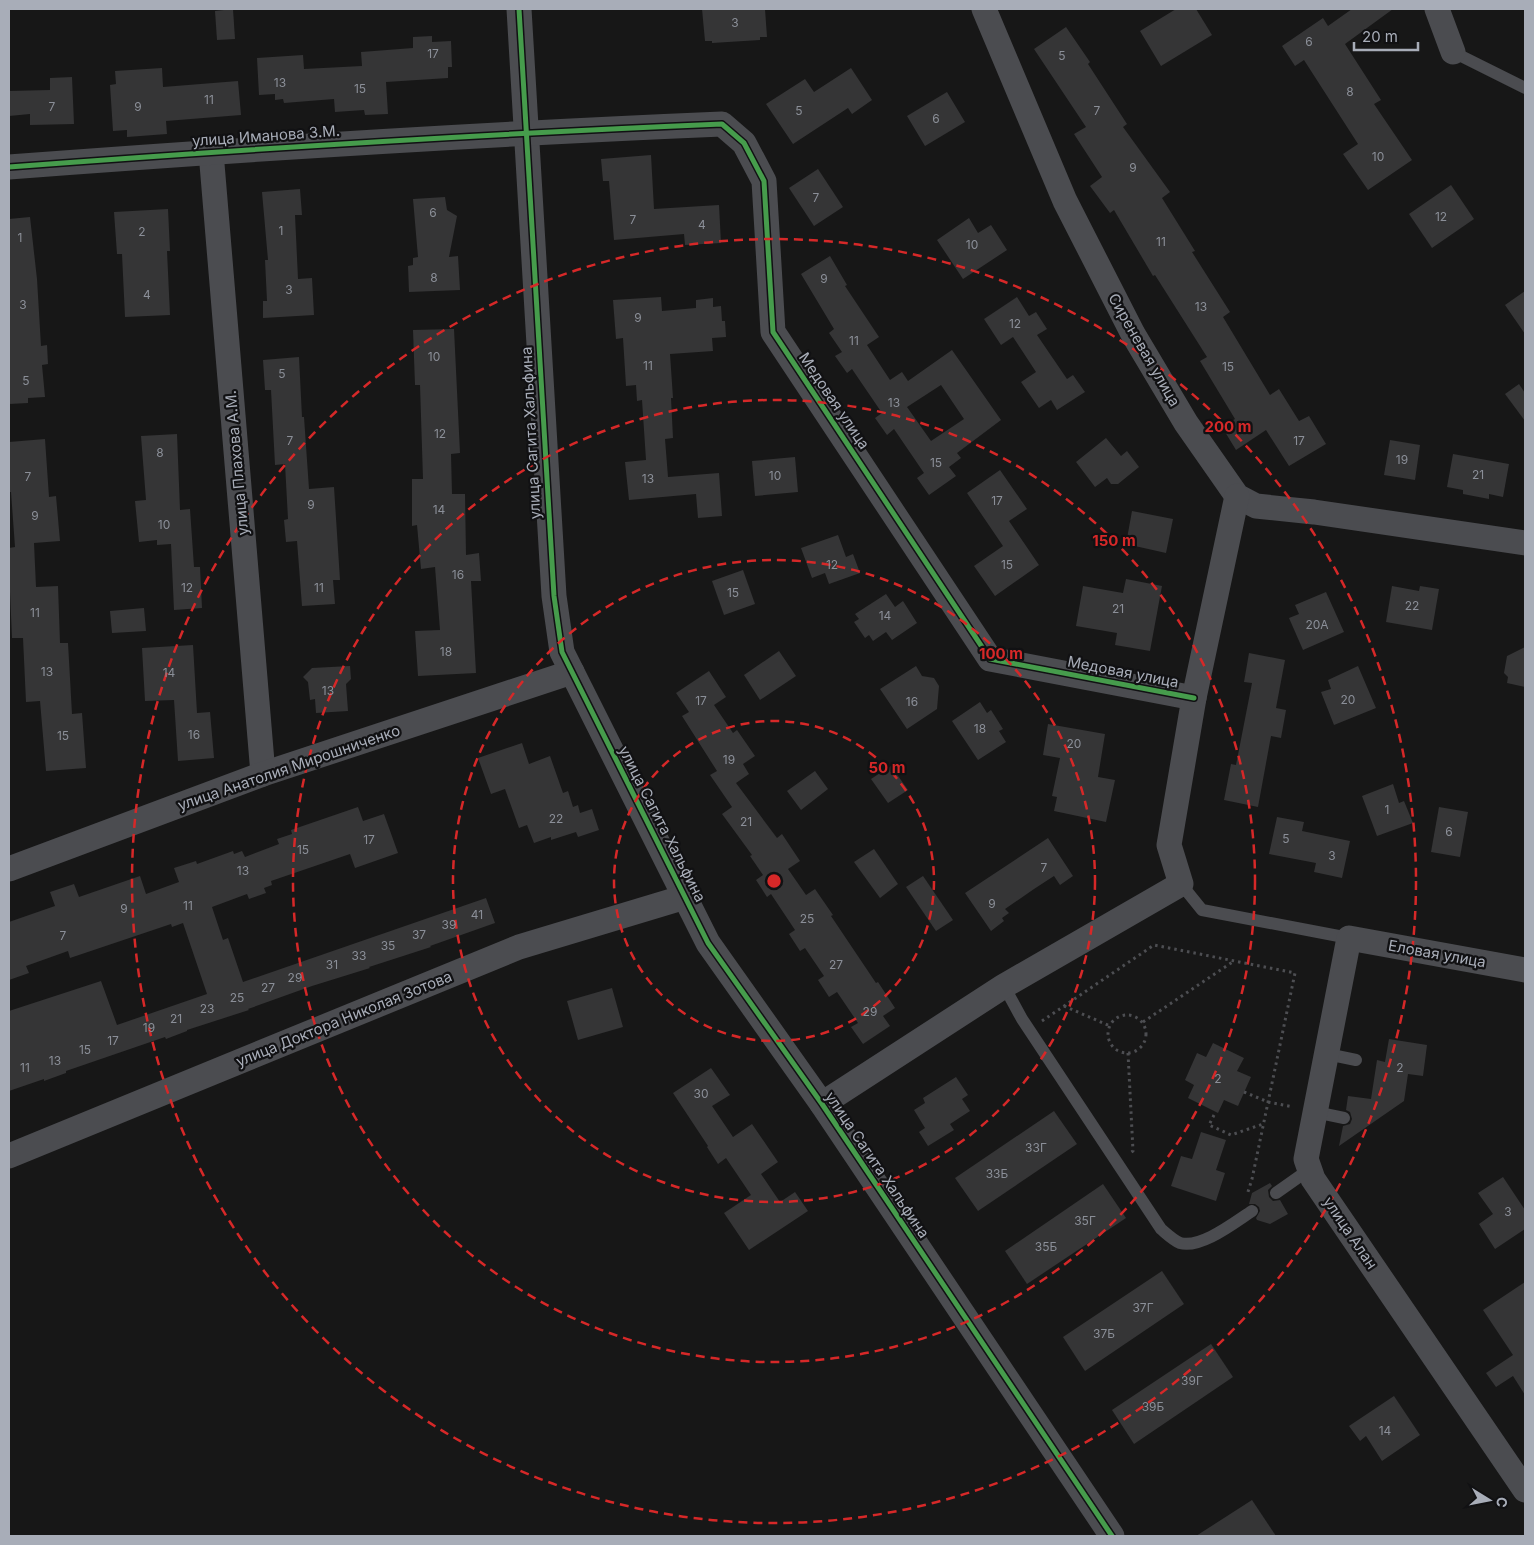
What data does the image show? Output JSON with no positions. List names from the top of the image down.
{
  "streets": {
    "street": [
      "улица Иманова З.М.",
      "Сиреневая улица",
      "Медовая улица",
      "улица Сагита Хальфина",
      "улица Плахова А.М.",
      "улица Анатолия Мирошниченко",
      "Еловая улица",
      "улица Доктора Николая Зотова",
      "улица Алан"
    ]
  },
  "crossings": [
    ["улица Иманова З.М.", "Медовая улица"],
    ["улица Иманова З.М.", "улица Сагита Хальфина"],
    ["улица Иманова З.М.", "улица Плахова А.М."],
    ["Медовая улица", "улица Сагита Хальфина"],
    ["улица Сагита Хальфина", "улица Анатолия Мирошниченко"],
    ["улица Сагита Хальфина", "улица Доктора Николая Зотова"],
    ["улица Плахова А.М.", "улица Анатолия Мирошниченко"],
    ["Еловая улица", "улица Алан"]
  ],
  "house_numbers": [
    "3",
    "6",
    "17",
    "5",
    "13",
    "15",
    "8",
    "11",
    "7",
    "9",
    "5",
    "7",
    "6",
    "10",
    "9",
    "7",
    "6",
    "12",
    "7",
    "4",
    "1",
    "2",
    "1",
    "11",
    "10",
    "8",
    "9",
    "3",
    "4",
    "3",
    "13",
    "9",
    "12",
    "11",
    "10",
    "11",
    "15",
    "5",
    "5",
    "13",
    "12",
    "7",
    "17",
    "8",
    "19",
    "15",
    "21",
    "10",
    "7",
    "13",
    "17",
    "9",
    "14",
    "9",
    "10",
    "12",
    "15",
    "16",
    "12",
    "11",
    "15",
    "22",
    "21",
    "11",
    "14",
    "20А",
    "18",
    "13",
    "14",
    "13",
    "20",
    "17",
    "16",
    "18",
    "16",
    "15",
    "20",
    "19",
    "1",
    "22",
    "21",
    "6",
    "5",
    "17",
    "15",
    "3",
    "7",
    "13",
    "9",
    "11",
    "9",
    "41",
    "25",
    "39",
    "37",
    "7",
    "35",
    "33",
    "31",
    "27",
    "29",
    "27",
    "25",
    "23",
    "29",
    "21",
    "19",
    "17",
    "15",
    "13",
    "11",
    "2",
    "2",
    "30",
    "33Г",
    "33Б",
    "3",
    "35Г",
    "35Б",
    "37Г",
    "37Б",
    "39Г",
    "39Б",
    "14"
  ],
  "scale_bar": "20 m",
  "north": "right",
  "rings": [
    "200 m",
    "150 m",
    "100 m",
    "50 m"
  ]
}
